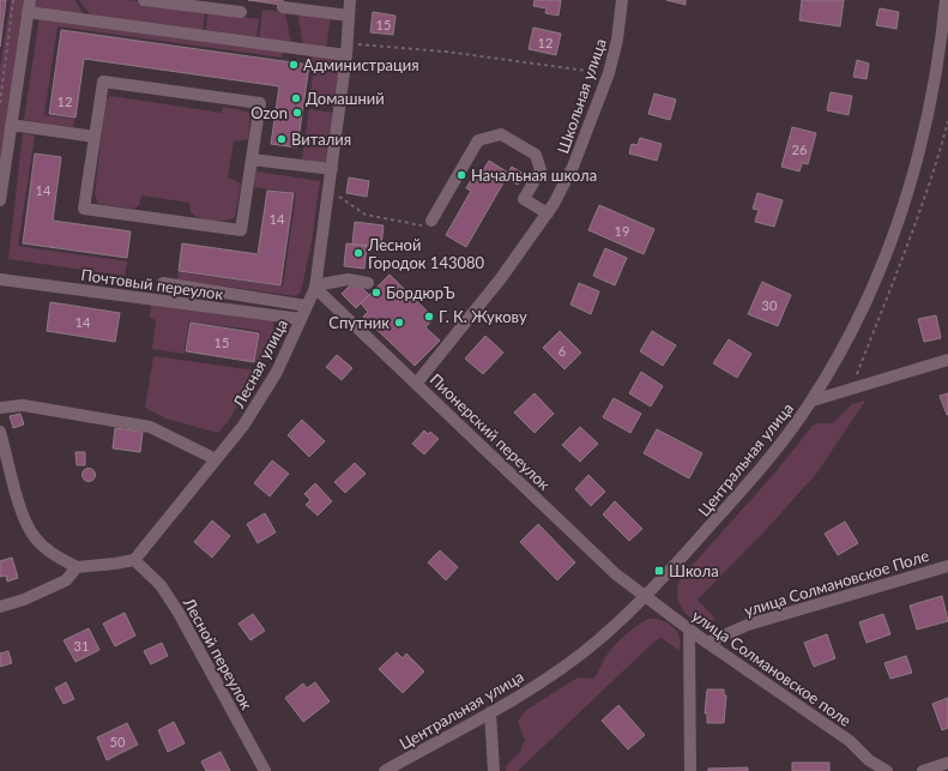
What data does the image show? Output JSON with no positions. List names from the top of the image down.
{
  "streets": {
    "street": [
      "Школьная улица",
      "Почтовый переулок",
      "Лесная улица",
      "Пионерский переулок",
      "Центральная улица",
      "улица Солмановское Поле",
      "Лесной переулок",
      "улица Солмановское поле"
    ]
  },
  "crossings": [
    ["Школьная улица", "Пионерский переулок"],
    ["Почтовый переулок", "Лесная улица"],
    ["Лесная улица", "Пионерский переулок"],
    ["Лесная улица", "Лесной переулок"],
    ["Пионерский переулок", "Центральная улица"],
    ["Пионерский переулок", "улица Солмановское поле"],
    ["Центральная улица", "улица Солмановское поле"],
    ["улица Солмановское Поле", "улица Солмановское поле"]
  ],
  "places": {
    "other": [
      "Администрация",
      "Домашний",
      "Ozon",
      "Виталия",
      "Начальная школа",
      "Лесной Городок 143080",
      "БордюрЪ",
      "Г. К. Жукову",
      "Спутник"
    ],
    "transit": ["Школа"]
  },
  "house_numbers": [
    "15",
    "12",
    "12",
    "26",
    "14",
    "14",
    "19",
    "30",
    "14",
    "15",
    "6",
    "31",
    "50"
  ]
}
